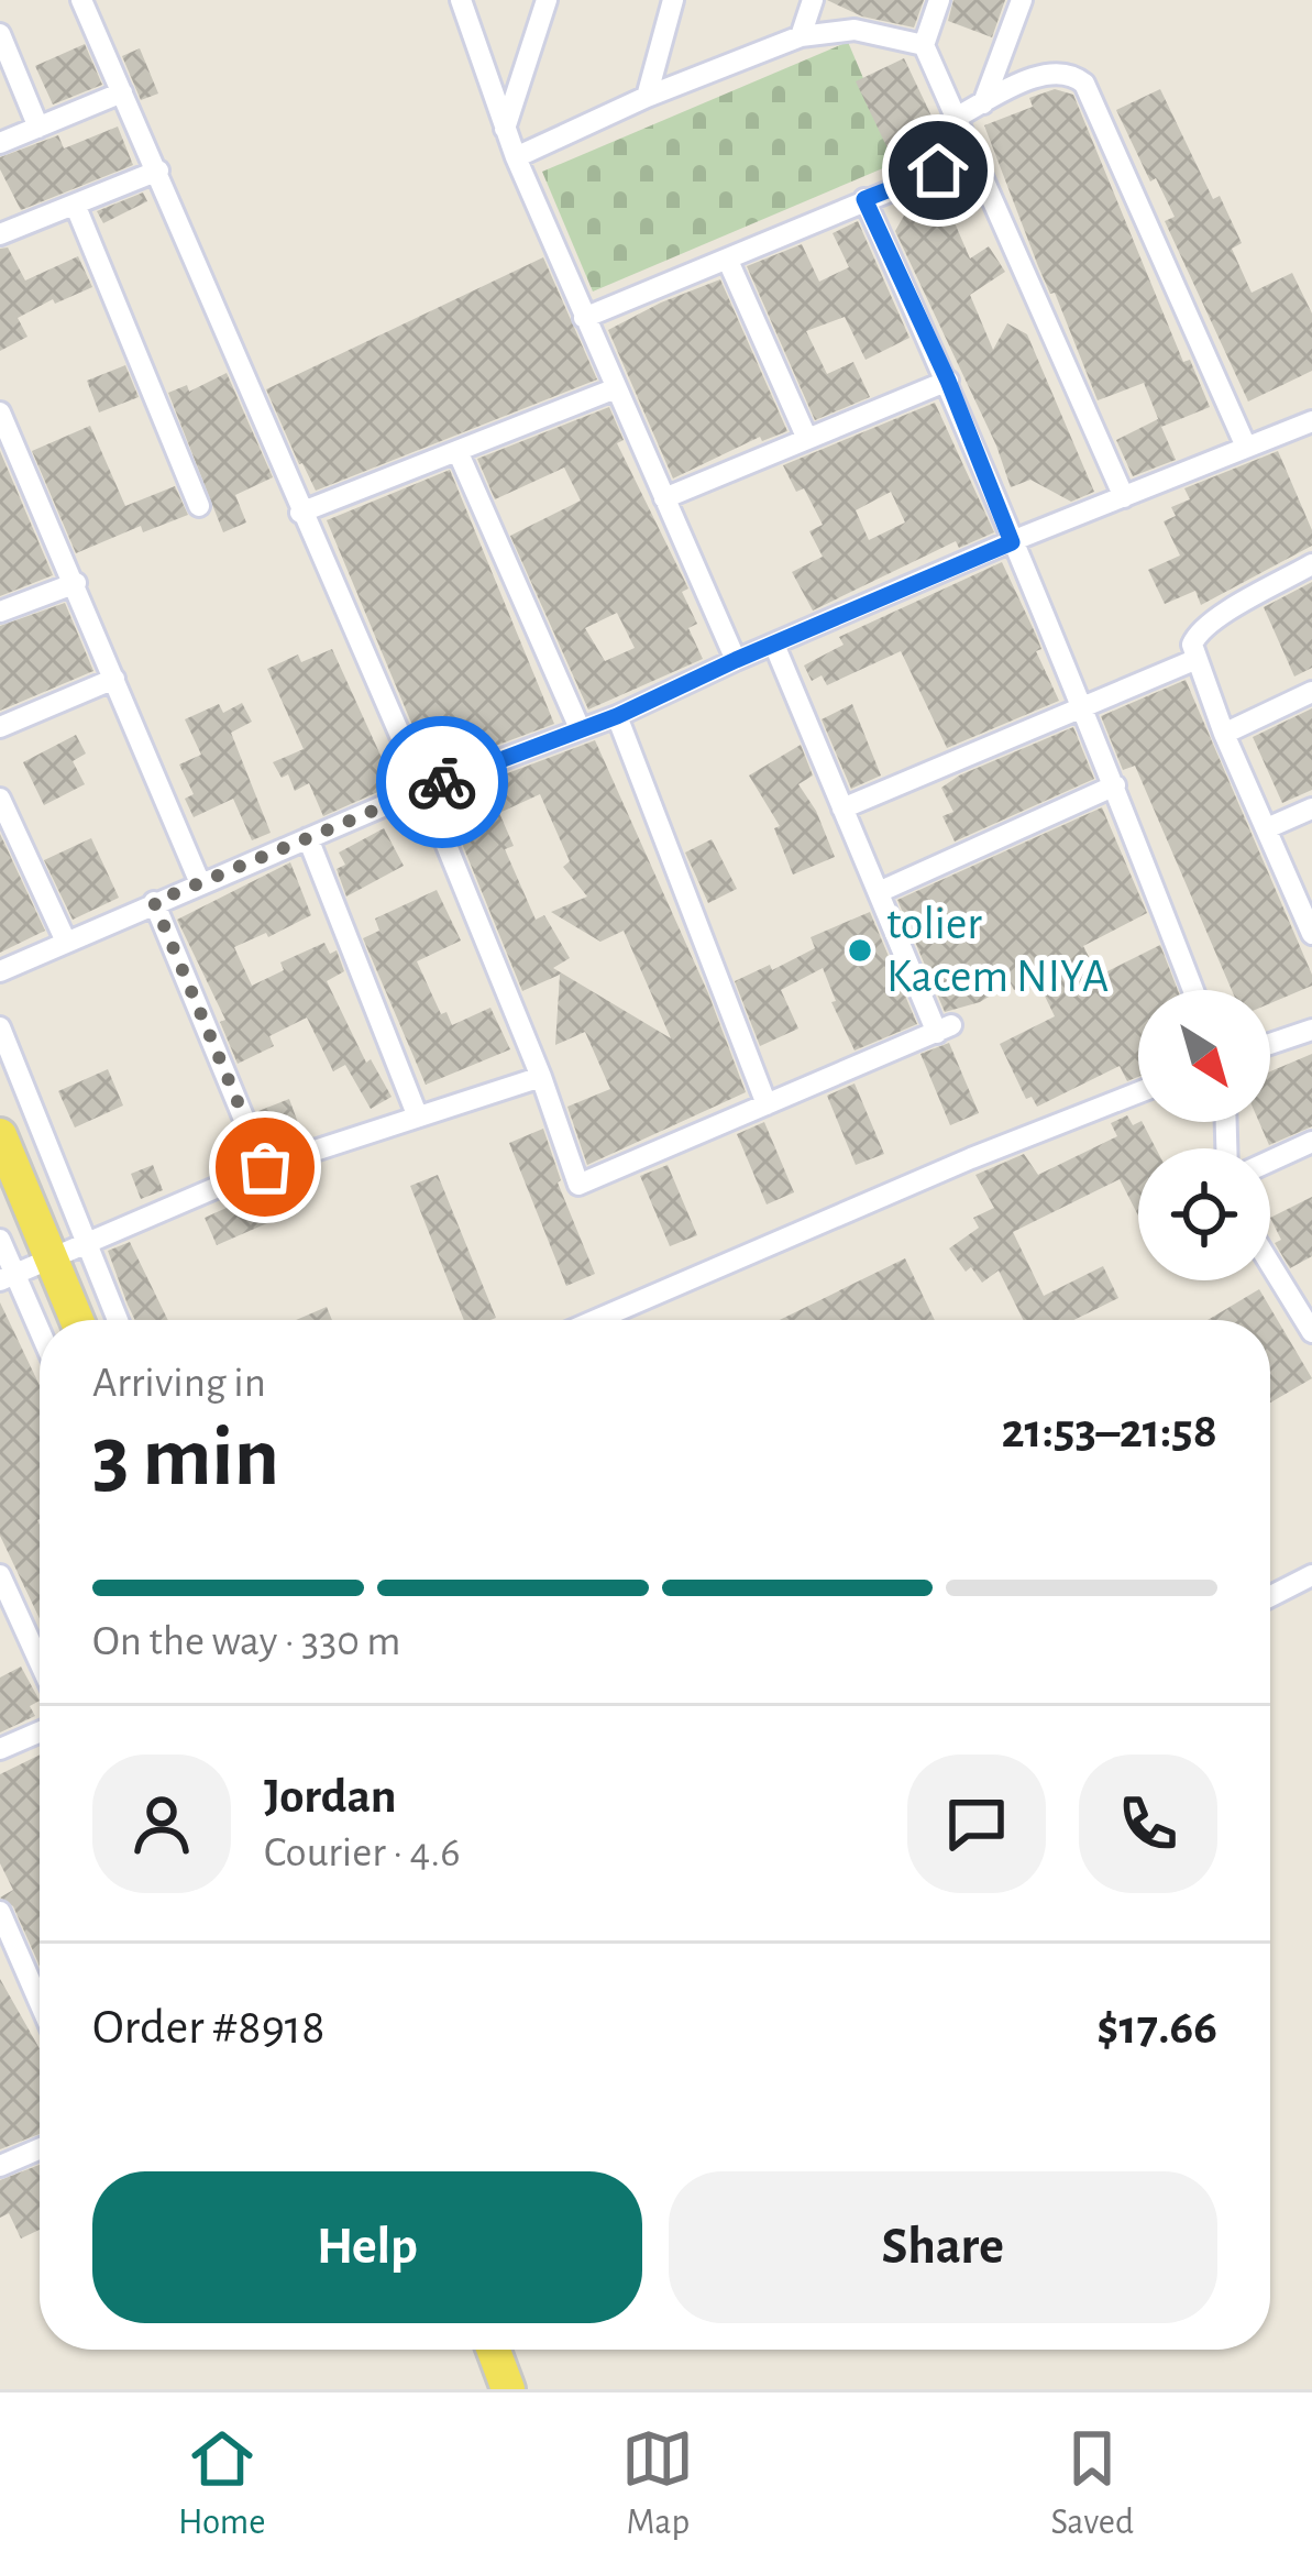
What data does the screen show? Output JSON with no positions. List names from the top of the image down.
{
  "places": ["tolier Kacem NIYA"],
  "north": "bottom right",
  "page": {
    "heading": ["3 min", "Arriving in", "21:53–21:58"],
    "panel": [
      "Jordan",
      "Courier · 4.6",
      "Order #8918",
      "$17.66"
    ],
    "bar": "On the way · 330 m",
    "buttons": ["Help", "Share"],
    "tabs": ["Home", "Map", "Saved"]
  }
}
